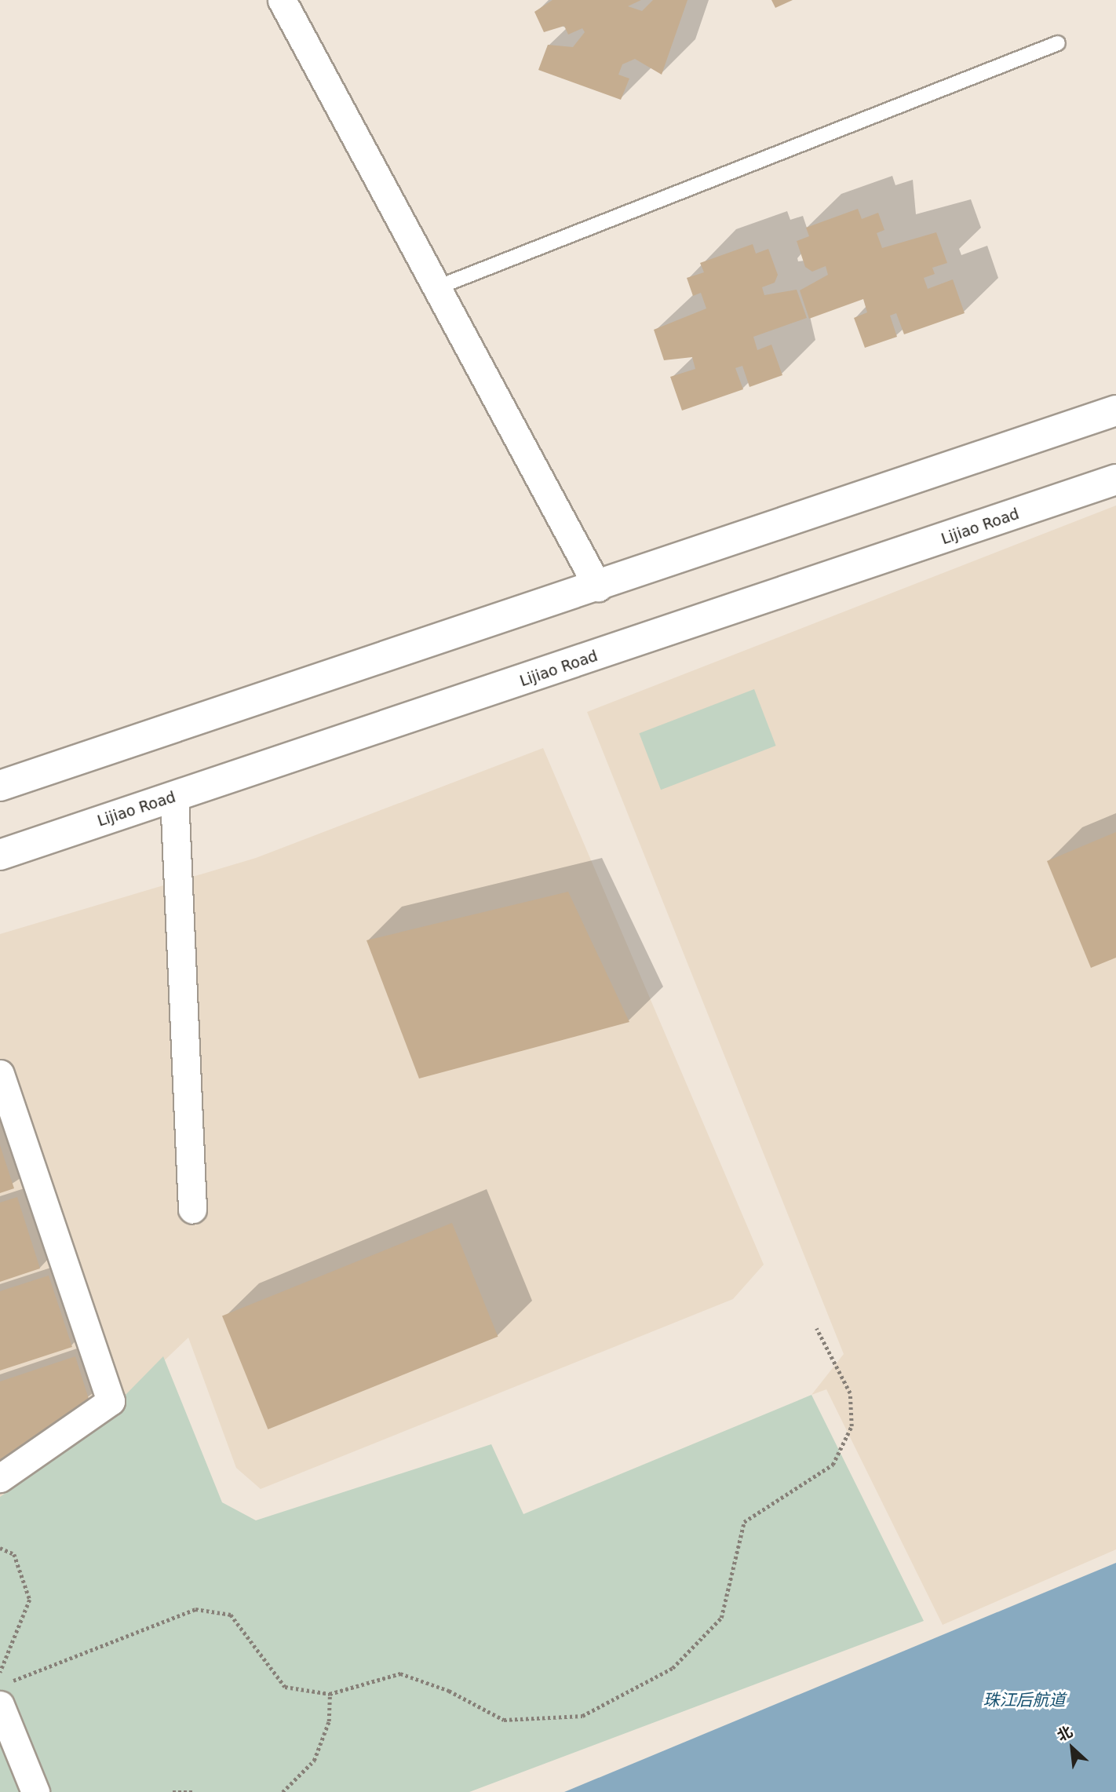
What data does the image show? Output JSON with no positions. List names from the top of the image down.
{
  "streets": {
    "main road": ["Lijiao Road"]
  },
  "water": ["珠江后航道"],
  "north": "top left"
}
